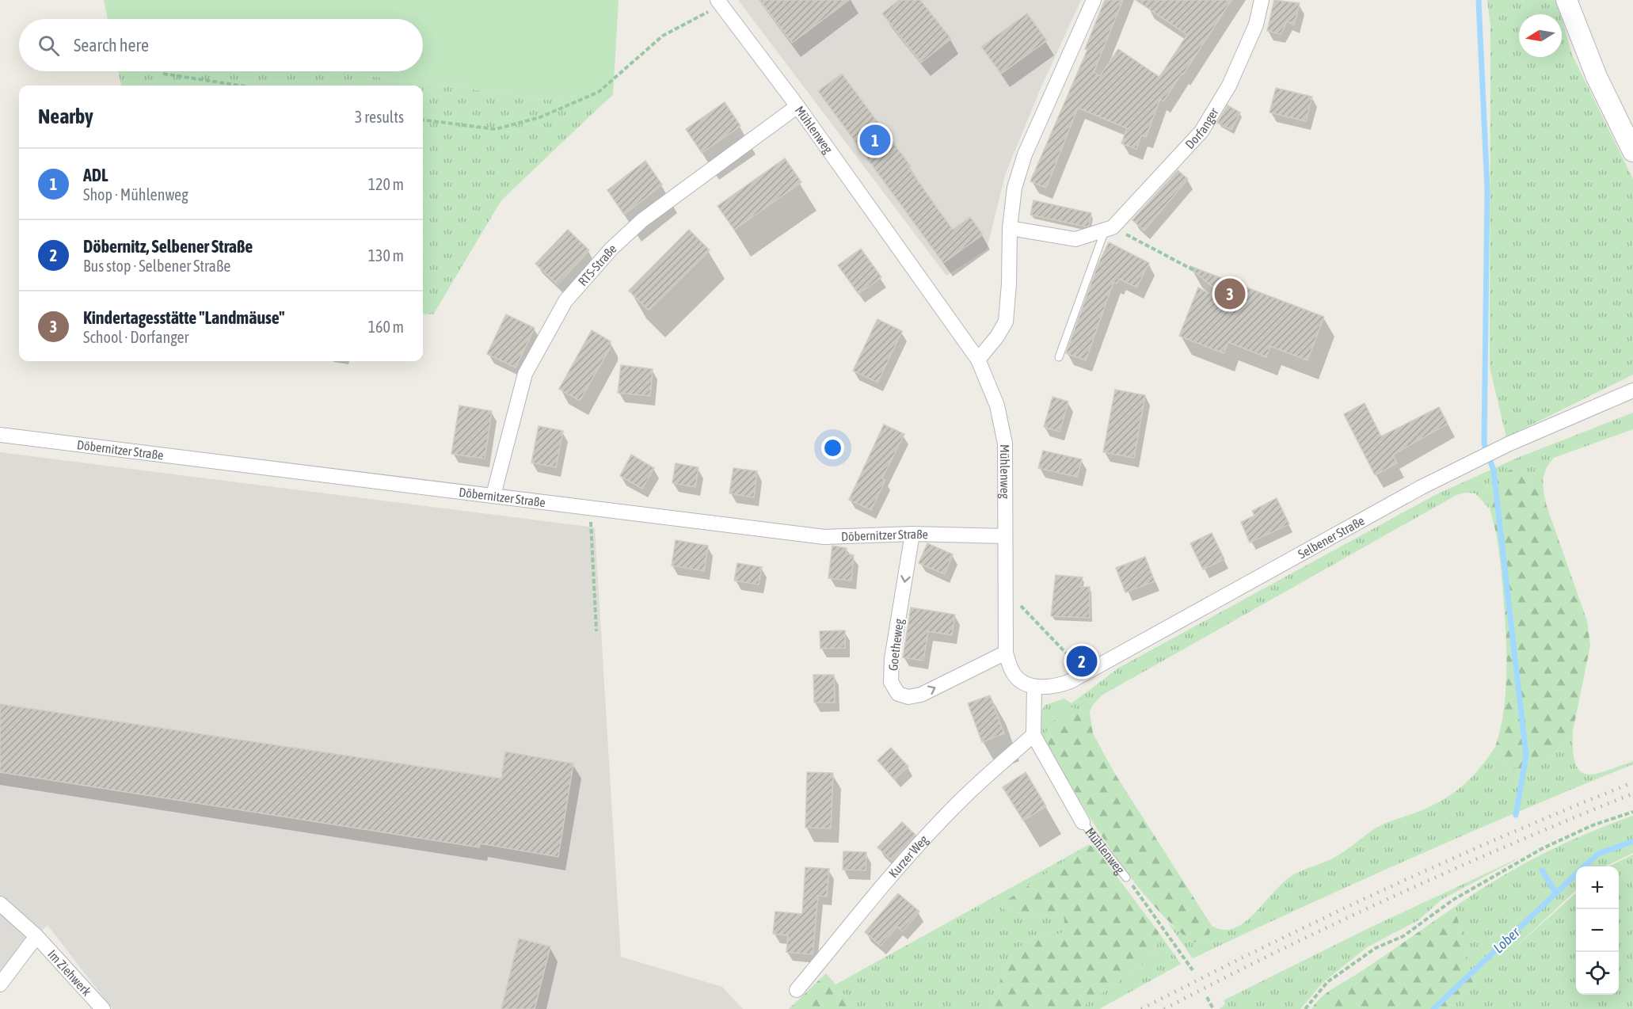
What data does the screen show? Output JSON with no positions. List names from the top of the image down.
{
  "streets": {
    "street": [
      "Dorfanger",
      "Mühlenweg",
      "RTS-Straße",
      "Döbernitzer Straße",
      "Selbener Straße",
      "Goetheweg",
      "Kurzer Weg",
      "Im Ziehwerk"
    ]
  },
  "crossings": [
    ["Mühlenweg", "RTS-Straße"],
    ["Mühlenweg", "Döbernitzer Straße"],
    ["Mühlenweg", "Selbener Straße"],
    ["Mühlenweg", "Goetheweg"],
    ["Mühlenweg", "Kurzer Weg"],
    ["RTS-Straße", "Döbernitzer Straße"],
    ["Döbernitzer Straße", "Goetheweg"]
  ],
  "water": ["Lober"],
  "north": "left",
  "page": {
    "search": "Search here",
    "heading": ["Nearby", "3 results"],
    "pins": ["1", "3", "2"],
    "list": [
      {
        "mark": "1",
        "name": "ADL",
        "note": "Shop · Mühlenweg",
        "value": "120 m"
      },
      {
        "mark": "2",
        "name": "Döbernitz, Selbener Straße",
        "note": "Bus stop · Selbener Straße",
        "value": "130 m"
      },
      {
        "mark": "3",
        "name": "Kindertagesstätte \"Landmäuse\"",
        "note": "School · Dorfanger",
        "value": "160 m"
      }
    ],
    "map_buttons": ["+", "−"]
  }
}
